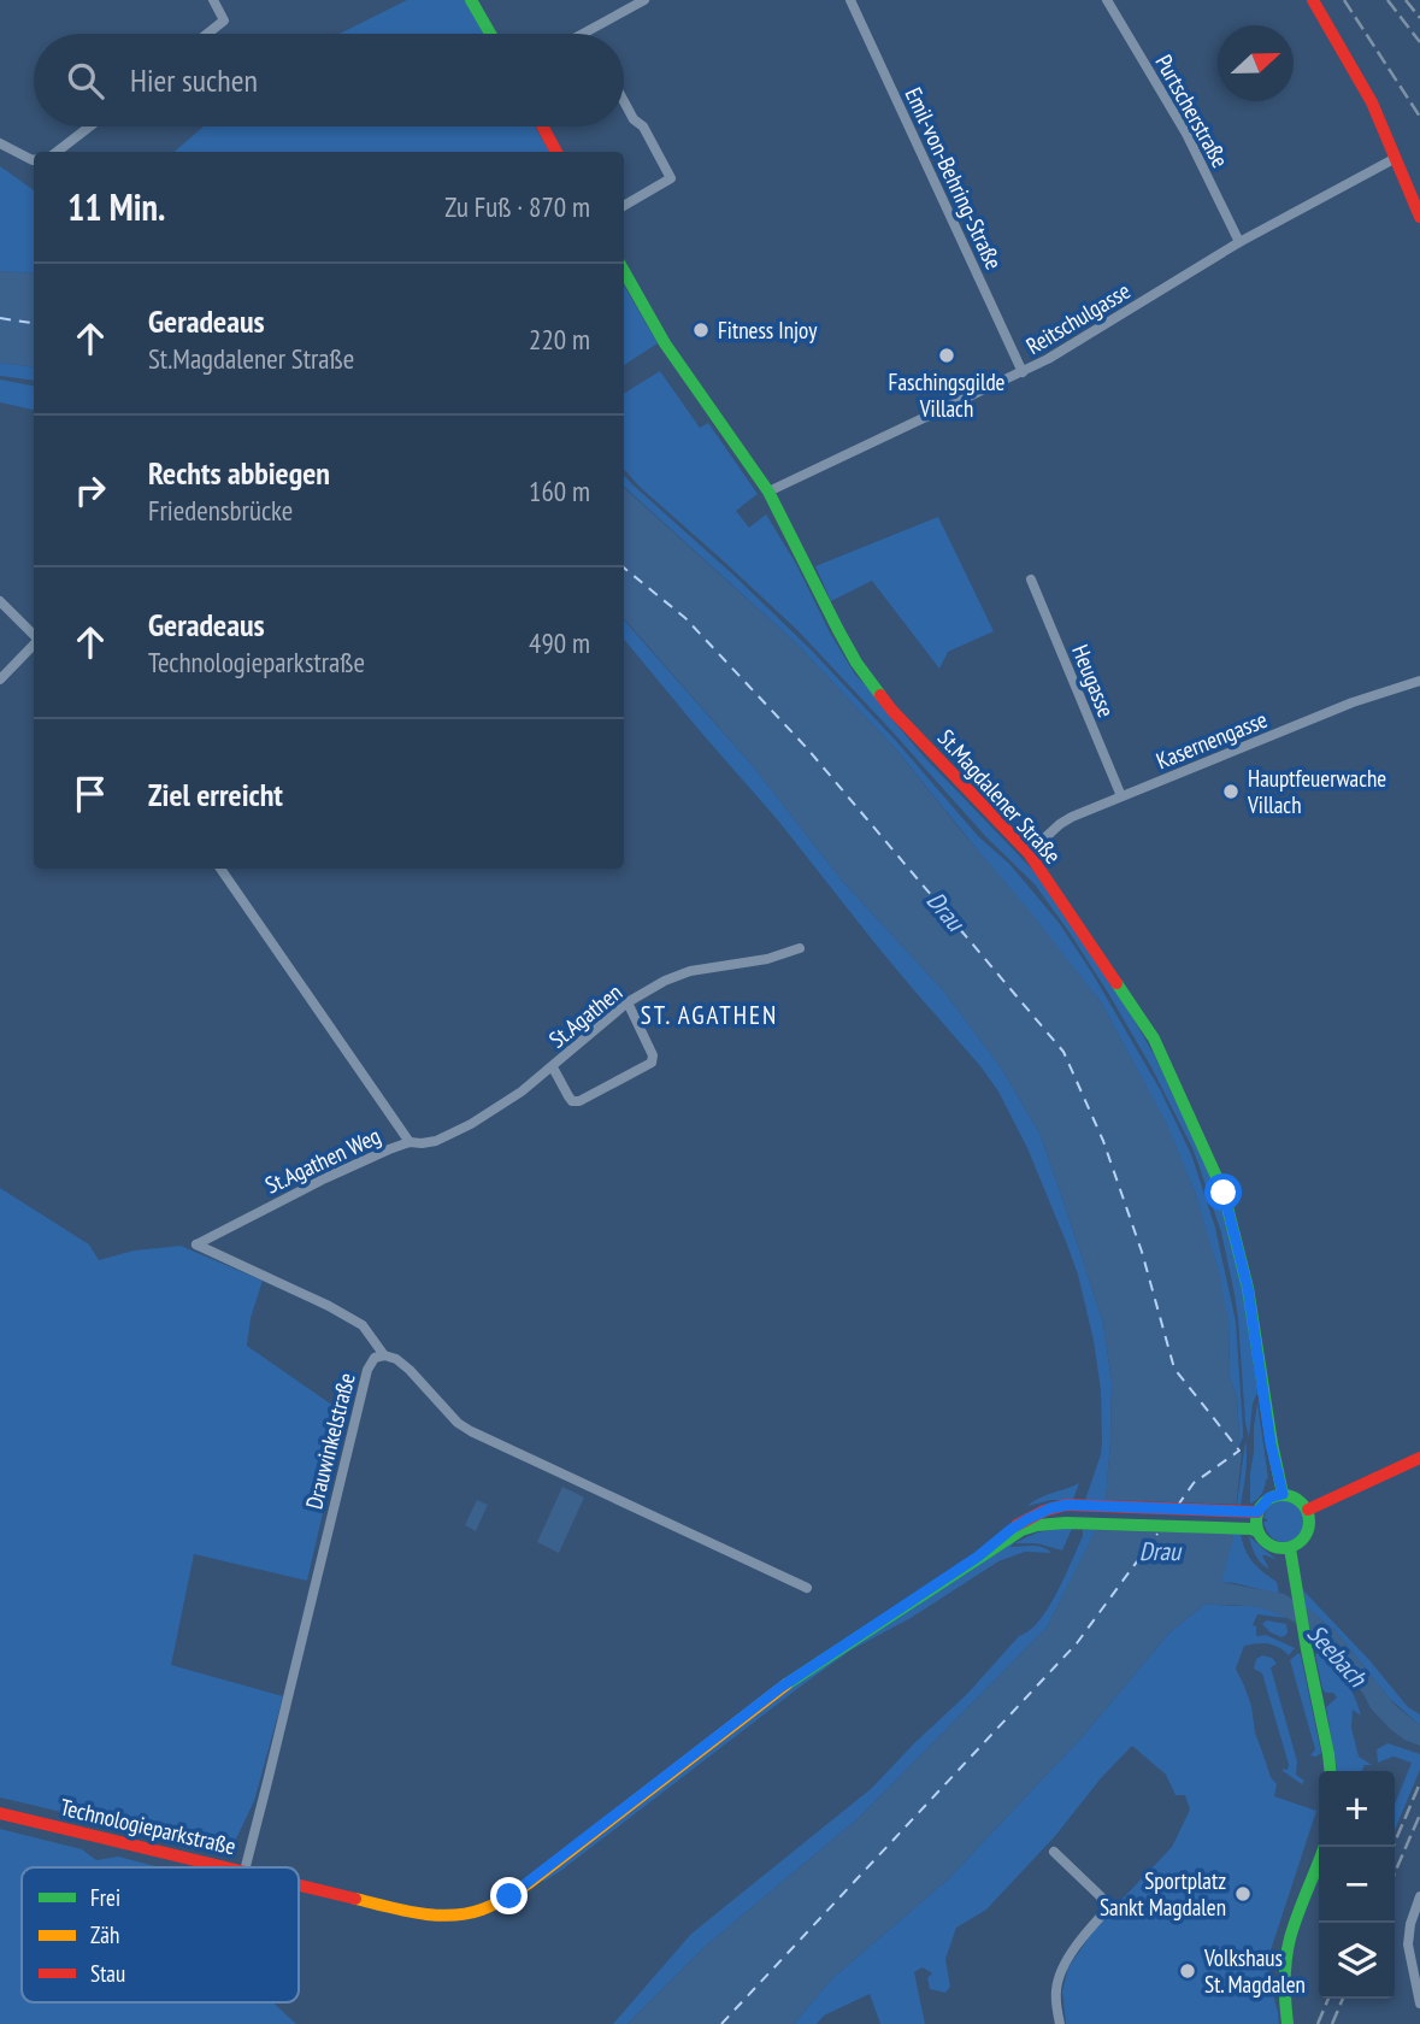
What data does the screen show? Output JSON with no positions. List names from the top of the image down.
{
  "streets": {
    "street": [
      "Purtscherstraße",
      "Emil-von-Behring-Straße",
      "Reitschulgasse",
      "Heugasse",
      "Kasernengasse",
      "St.Magdalener Straße",
      "St.Agathen",
      "St.Agathen Weg",
      "Drauwinkelstraße",
      "Technologieparkstraße"
    ]
  },
  "crossings": [
    ["Purtscherstraße", "Reitschulgasse"],
    ["Emil-von-Behring-Straße", "Reitschulgasse"],
    ["Reitschulgasse", "St.Magdalener Straße"],
    ["Heugasse", "Kasernengasse"],
    ["Kasernengasse", "St.Magdalener Straße"],
    ["St.Magdalener Straße", "Technologieparkstraße"],
    ["St.Agathen", "St.Agathen Weg"],
    ["St.Agathen Weg", "Drauwinkelstraße"]
  ],
  "districts": ["ST. AGATHEN"],
  "water": ["Drau", "Seebach"],
  "places": [
    "Fitness Injoy",
    "Faschingsgilde Villach",
    "Hauptfeuerwache Villach",
    "Sportplatz Sankt Magdalen",
    "Volkshaus St. Magdalen"
  ],
  "legend": ["Frei", "Zäh", "Stau"],
  "north": "right",
  "page": {
    "search": "Hier suchen",
    "heading": ["11 Min.", "Zu Fuß · 870 m"],
    "list": [
      ["Geradeaus", "St.Magdalener Straße", "220 m"],
      ["Rechts abbiegen", "Friedensbrücke", "160 m"],
      ["Geradeaus", "Technologieparkstraße", "490 m"],
      "Ziel erreicht"
    ],
    "map_buttons": ["+", "−"]
  }
}
